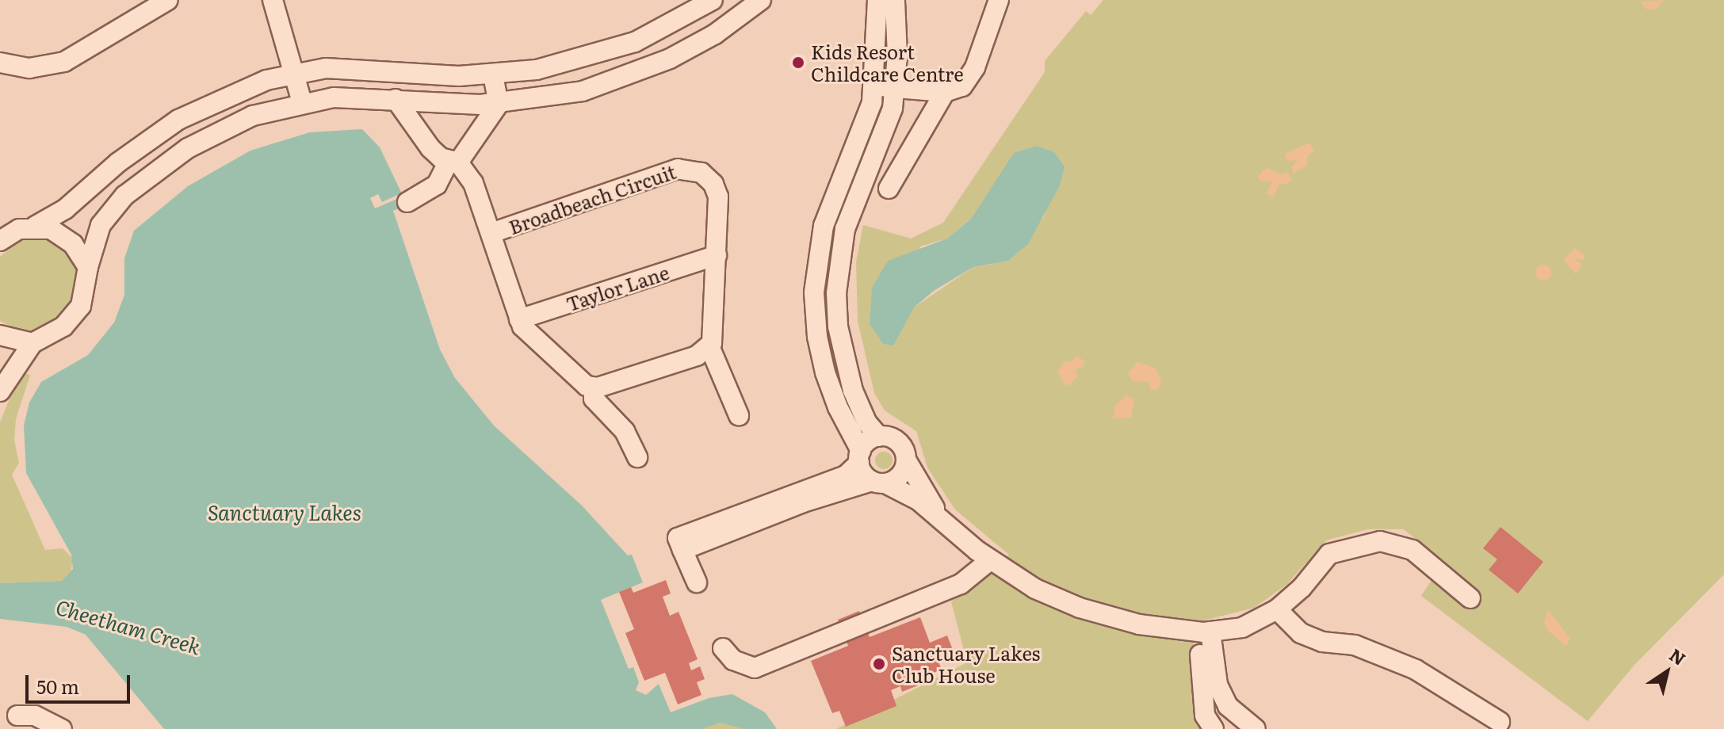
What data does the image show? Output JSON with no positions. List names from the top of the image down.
{
  "streets": {
    "street": ["Broadbeach Circuit", "Taylor Lane"]
  },
  "crossings": [
    ["Broadbeach Circuit", "Taylor Lane"]
  ],
  "water": ["Sanctuary Lakes", "Cheetham Creek"],
  "places": ["Kids Resort Childcare Centre", "Sanctuary Lakes Club House"],
  "scale_bar": "50 m",
  "north": "top right"
}
